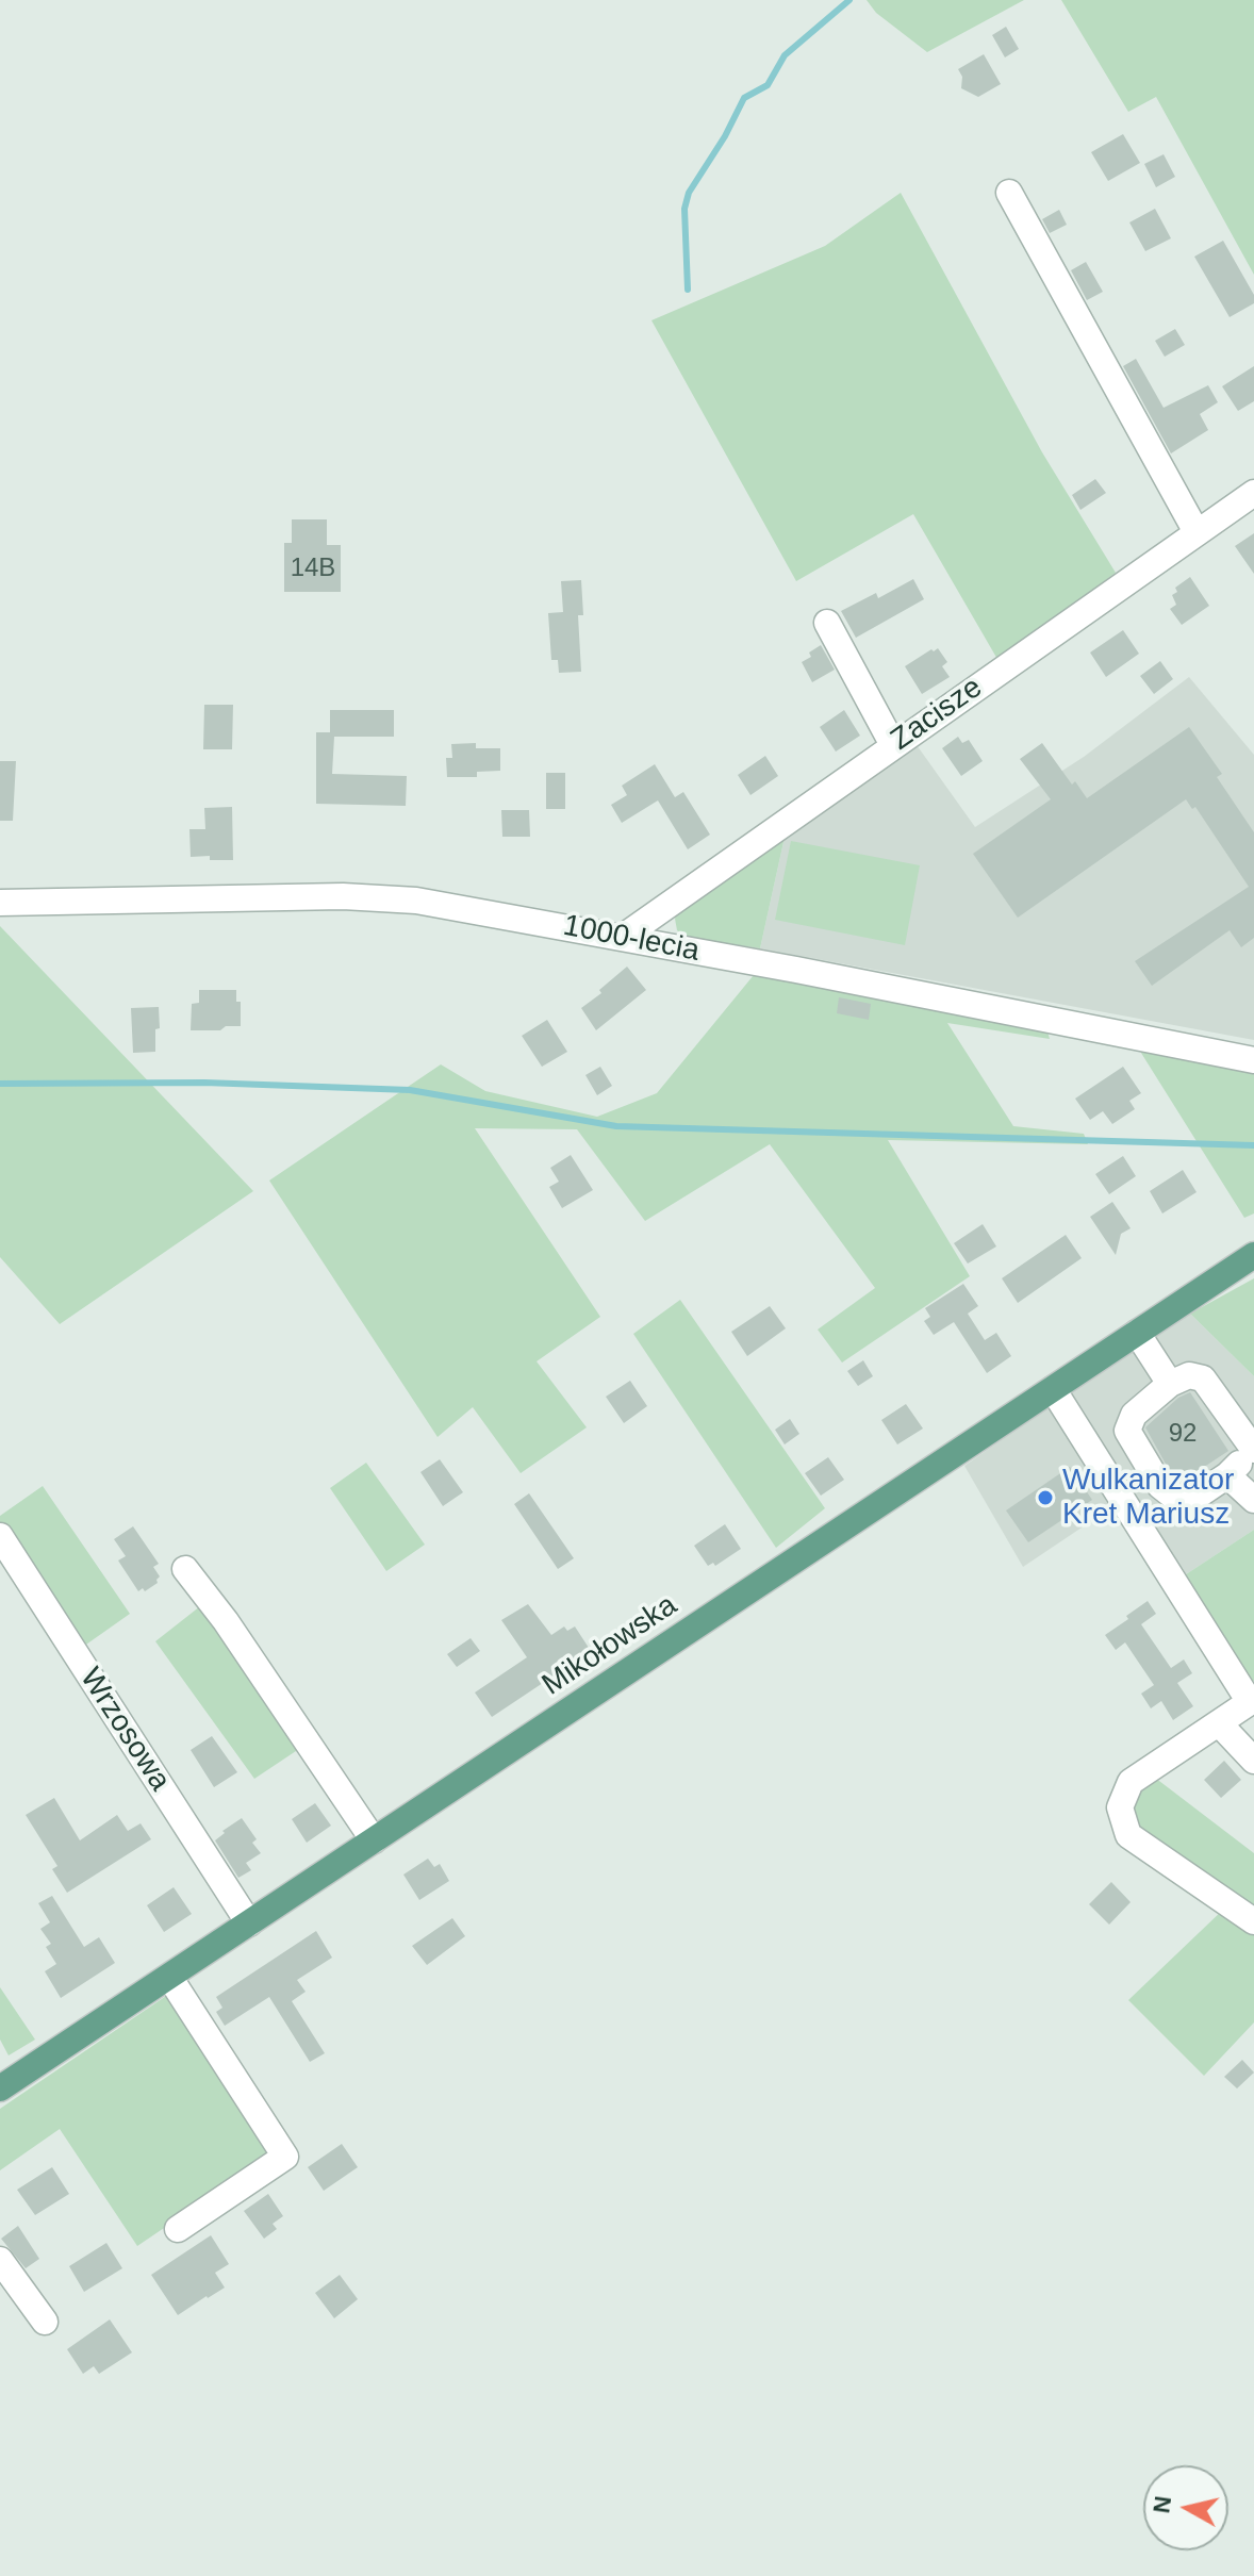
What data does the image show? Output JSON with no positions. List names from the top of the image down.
{
  "streets": {
    "main road": ["Mikołowska"],
    "street": ["Zacisze", "1000-lecia", "Wrzosowa"]
  },
  "crossings": [
    ["Zacisze", "1000-lecia"],
    ["Mikołowska", "Wrzosowa"]
  ],
  "places": ["Wulkanizator Kret Mariusz"],
  "house_numbers": ["14B", "92"],
  "north": "left"
}
